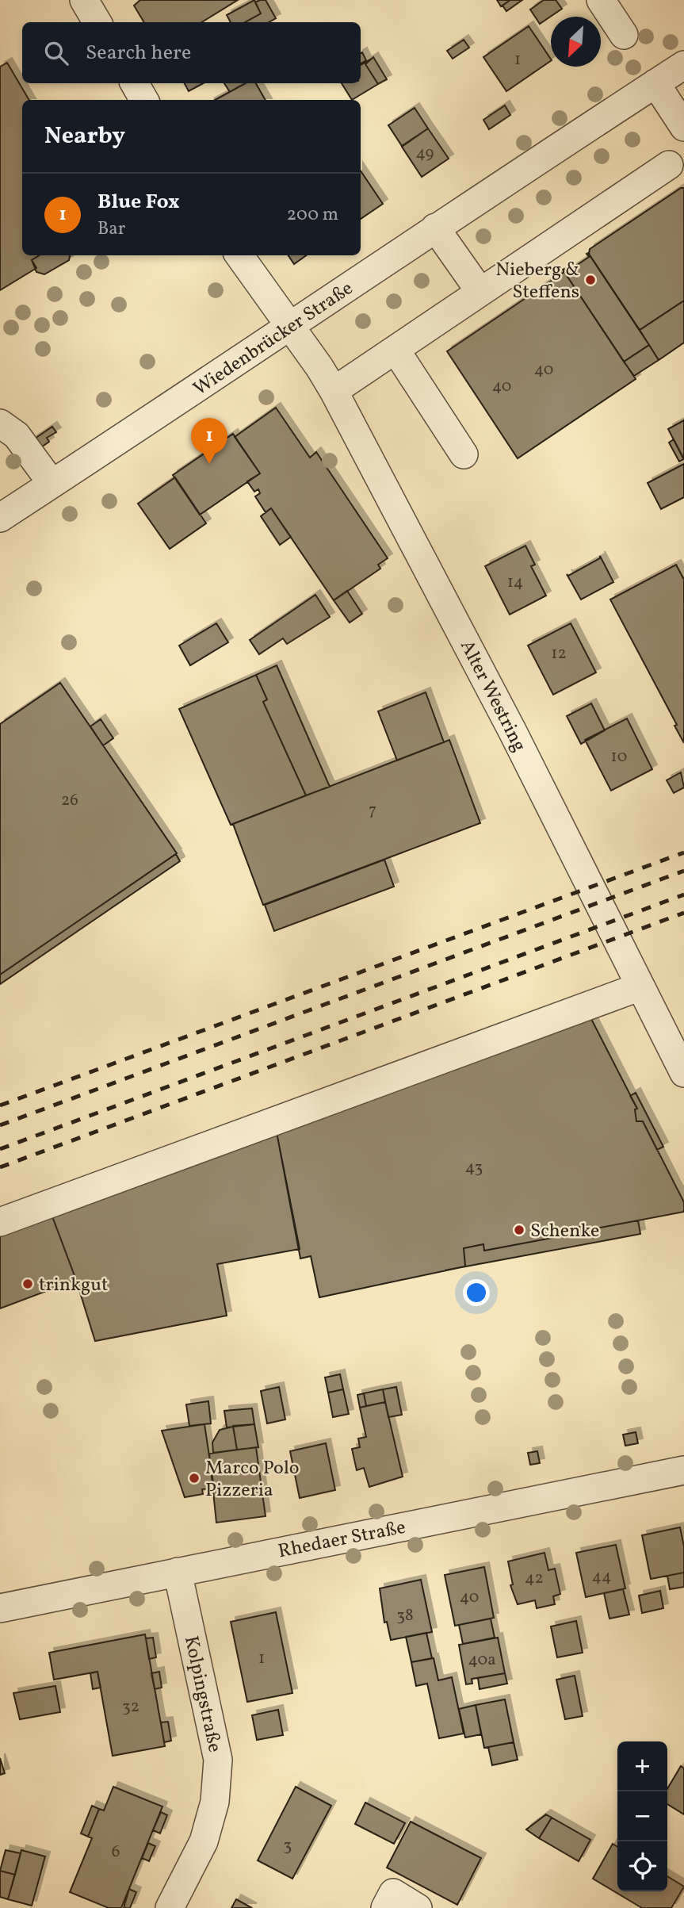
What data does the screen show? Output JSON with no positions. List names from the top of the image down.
{
  "streets": {
    "street": [
      "Wiedenbrücker Straße",
      "Alter Westring",
      "Rhedaer Straße",
      "Kolpingstraße"
    ]
  },
  "crossings": [
    ["Wiedenbrücker Straße", "Alter Westring"],
    ["Rhedaer Straße", "Kolpingstraße"]
  ],
  "places": [
    "Nieberg & Steffens",
    "Schenke",
    "trinkgut",
    "Marco Polo Pizzeria"
  ],
  "house_numbers": [
    "1",
    "49",
    "40",
    "40",
    "14",
    "12",
    "10",
    "26",
    "7",
    "43",
    "44",
    "42",
    "40",
    "38",
    "1",
    "40a",
    "32",
    "3",
    "6"
  ],
  "north": "bottom left",
  "page": {
    "search": "Search here",
    "heading": "Nearby",
    "list": [
      {
        "mark": "1",
        "name": "Blue Fox",
        "note": "Bar",
        "value": "200 m"
      }
    ],
    "pins": "1",
    "map_buttons": ["+", "−"]
  }
}
